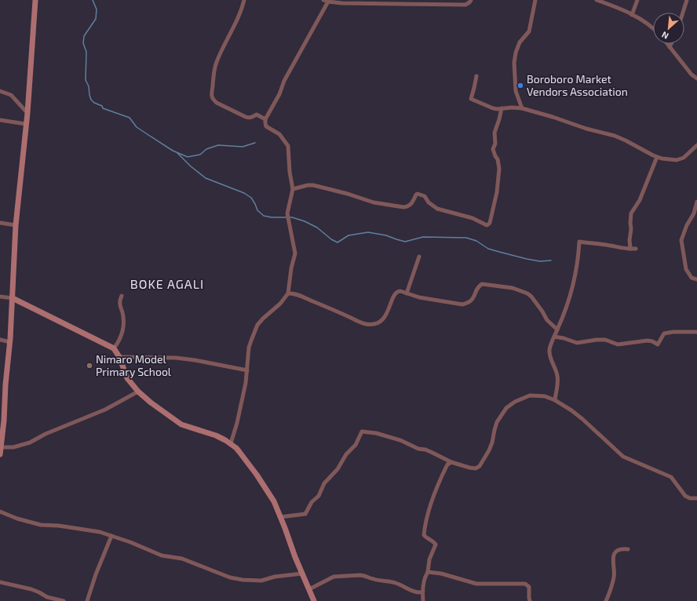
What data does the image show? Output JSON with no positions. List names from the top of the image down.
{
  "districts": ["BOKE AGALI"],
  "places": ["Boroboro Market Vendors Association", "Nimaro Model Primary School"],
  "north": "bottom left"
}
